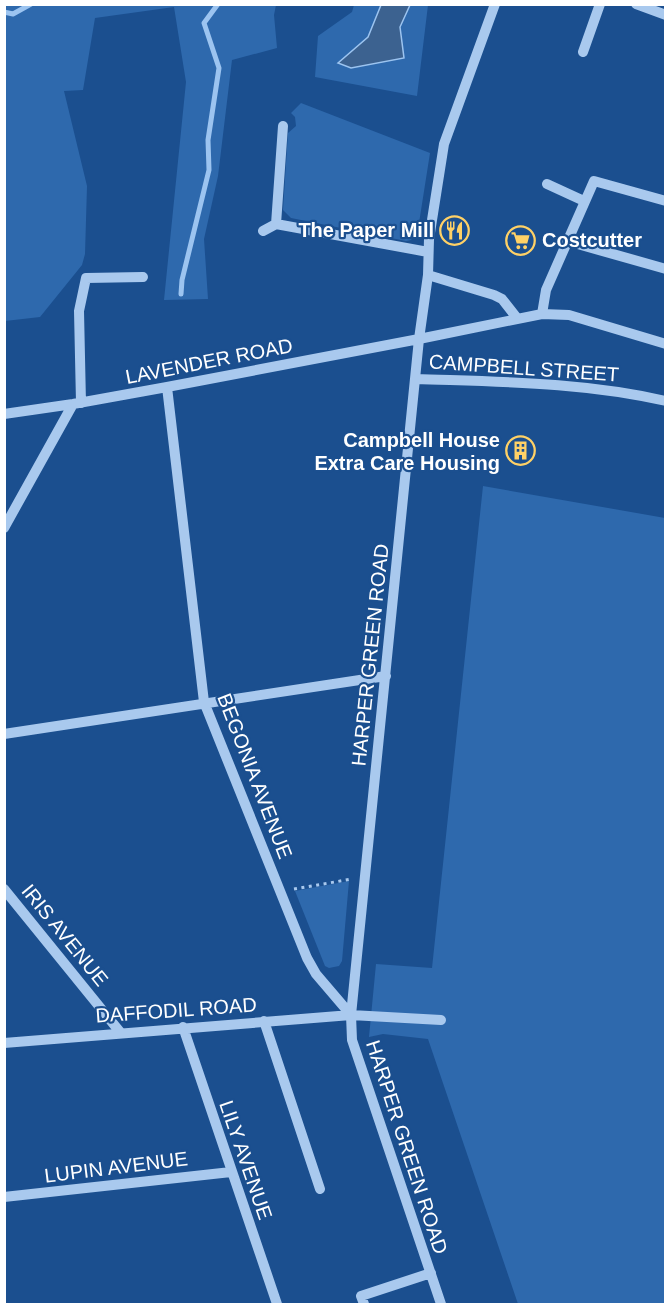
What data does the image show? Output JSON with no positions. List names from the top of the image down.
{
  "streets": {
    "street": [
      "LAVENDER ROAD",
      "CAMPBELL STREET",
      "HARPER GREEN ROAD",
      "BEGONIA AVENUE",
      "IRIS AVENUE",
      "DAFFODIL ROAD",
      "LILY AVENUE",
      "LUPIN AVENUE"
    ]
  },
  "crossings": [
    ["LAVENDER ROAD", "CAMPBELL STREET"],
    ["LAVENDER ROAD", "HARPER GREEN ROAD"],
    ["LAVENDER ROAD", "BEGONIA AVENUE"],
    ["CAMPBELL STREET", "HARPER GREEN ROAD"],
    ["HARPER GREEN ROAD", "BEGONIA AVENUE"],
    ["HARPER GREEN ROAD", "DAFFODIL ROAD"],
    ["BEGONIA AVENUE", "DAFFODIL ROAD"],
    ["IRIS AVENUE", "DAFFODIL ROAD"],
    ["DAFFODIL ROAD", "LILY AVENUE"],
    ["LILY AVENUE", "LUPIN AVENUE"]
  ],
  "places": {
    "restaurant": ["The Paper Mill"],
    "supermarket": ["Costcutter"],
    "building": ["Campbell House Extra Care Housing"]
  }
}
